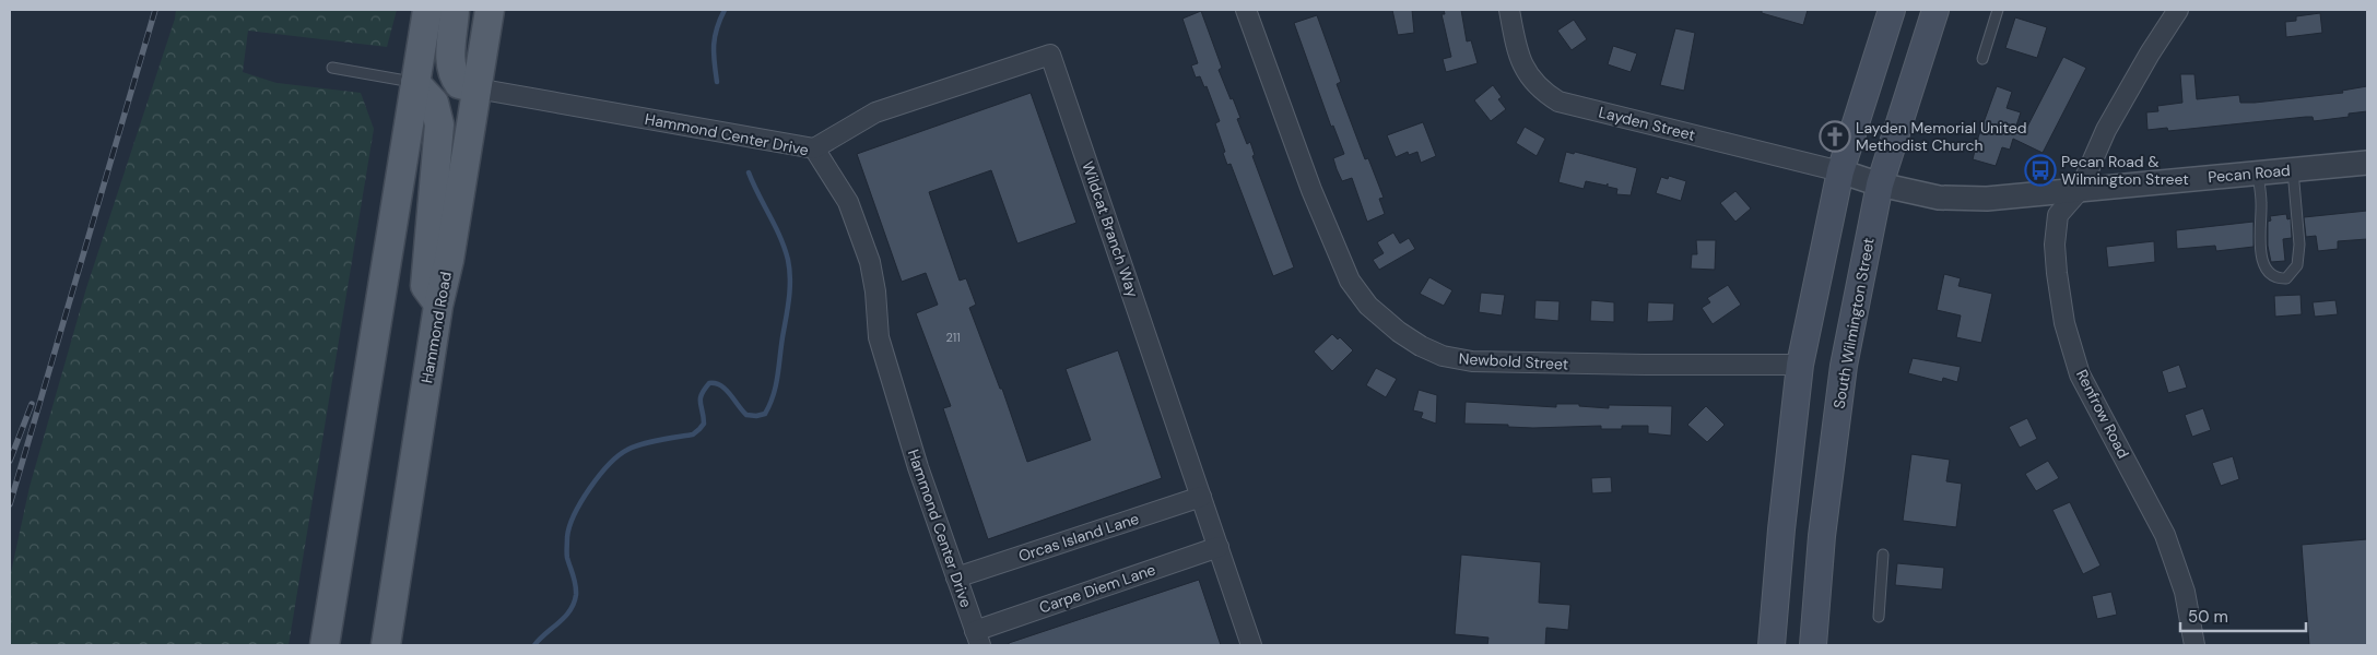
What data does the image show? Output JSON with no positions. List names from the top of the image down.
{
  "streets": {
    "main road": ["South Wilmington Street", "Hammond Road"],
    "street": [
      "Layden Street",
      "Hammond Center Drive",
      "Pecan Road",
      "Wildcat Branch Way",
      "Newbold Street",
      "Renfrow Road",
      "Orcas Island Lane",
      "Carpe Diem Lane"
    ]
  },
  "crossings": [
    ["Layden Street", "Pecan Road"],
    ["Hammond Center Drive", "Wildcat Branch Way"],
    ["Hammond Center Drive", "Hammond Road"],
    ["Hammond Center Drive", "Orcas Island Lane"],
    ["Hammond Center Drive", "Carpe Diem Lane"],
    ["Pecan Road", "South Wilmington Street"],
    ["Pecan Road", "Renfrow Road"],
    ["Wildcat Branch Way", "Orcas Island Lane"],
    ["Wildcat Branch Way", "Carpe Diem Lane"]
  ],
  "places": {
    "church": ["Layden Memorial United Methodist Church"],
    "bus stop": ["Pecan Road & Wilmington Street"]
  },
  "house_numbers": ["211"],
  "scale_bar": "50 m"
}
